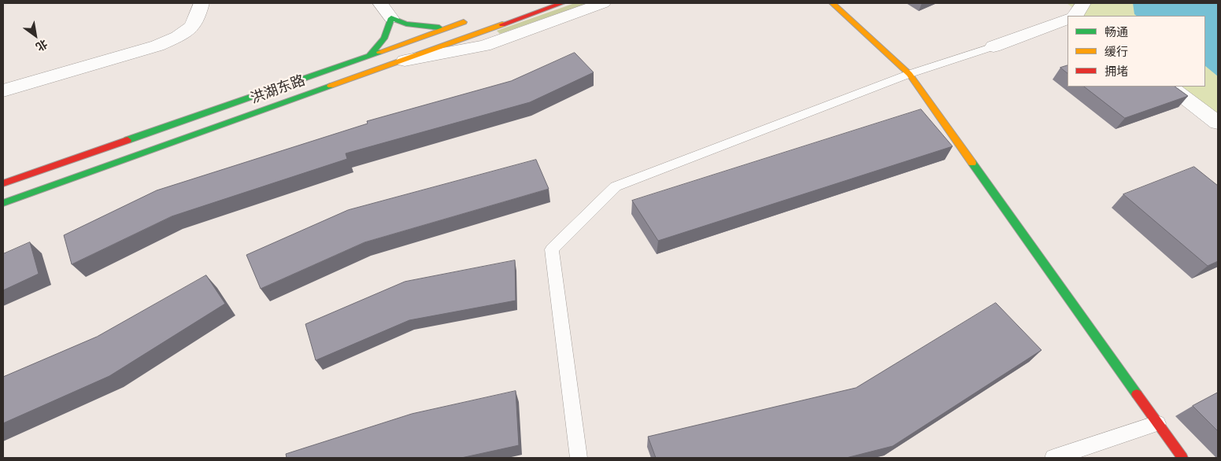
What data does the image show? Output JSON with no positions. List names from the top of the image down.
{
  "streets": {
    "main road": ["洪湖东路"]
  },
  "legend": ["畅通", "缓行", "拥堵"],
  "north": "bottom right"
}
